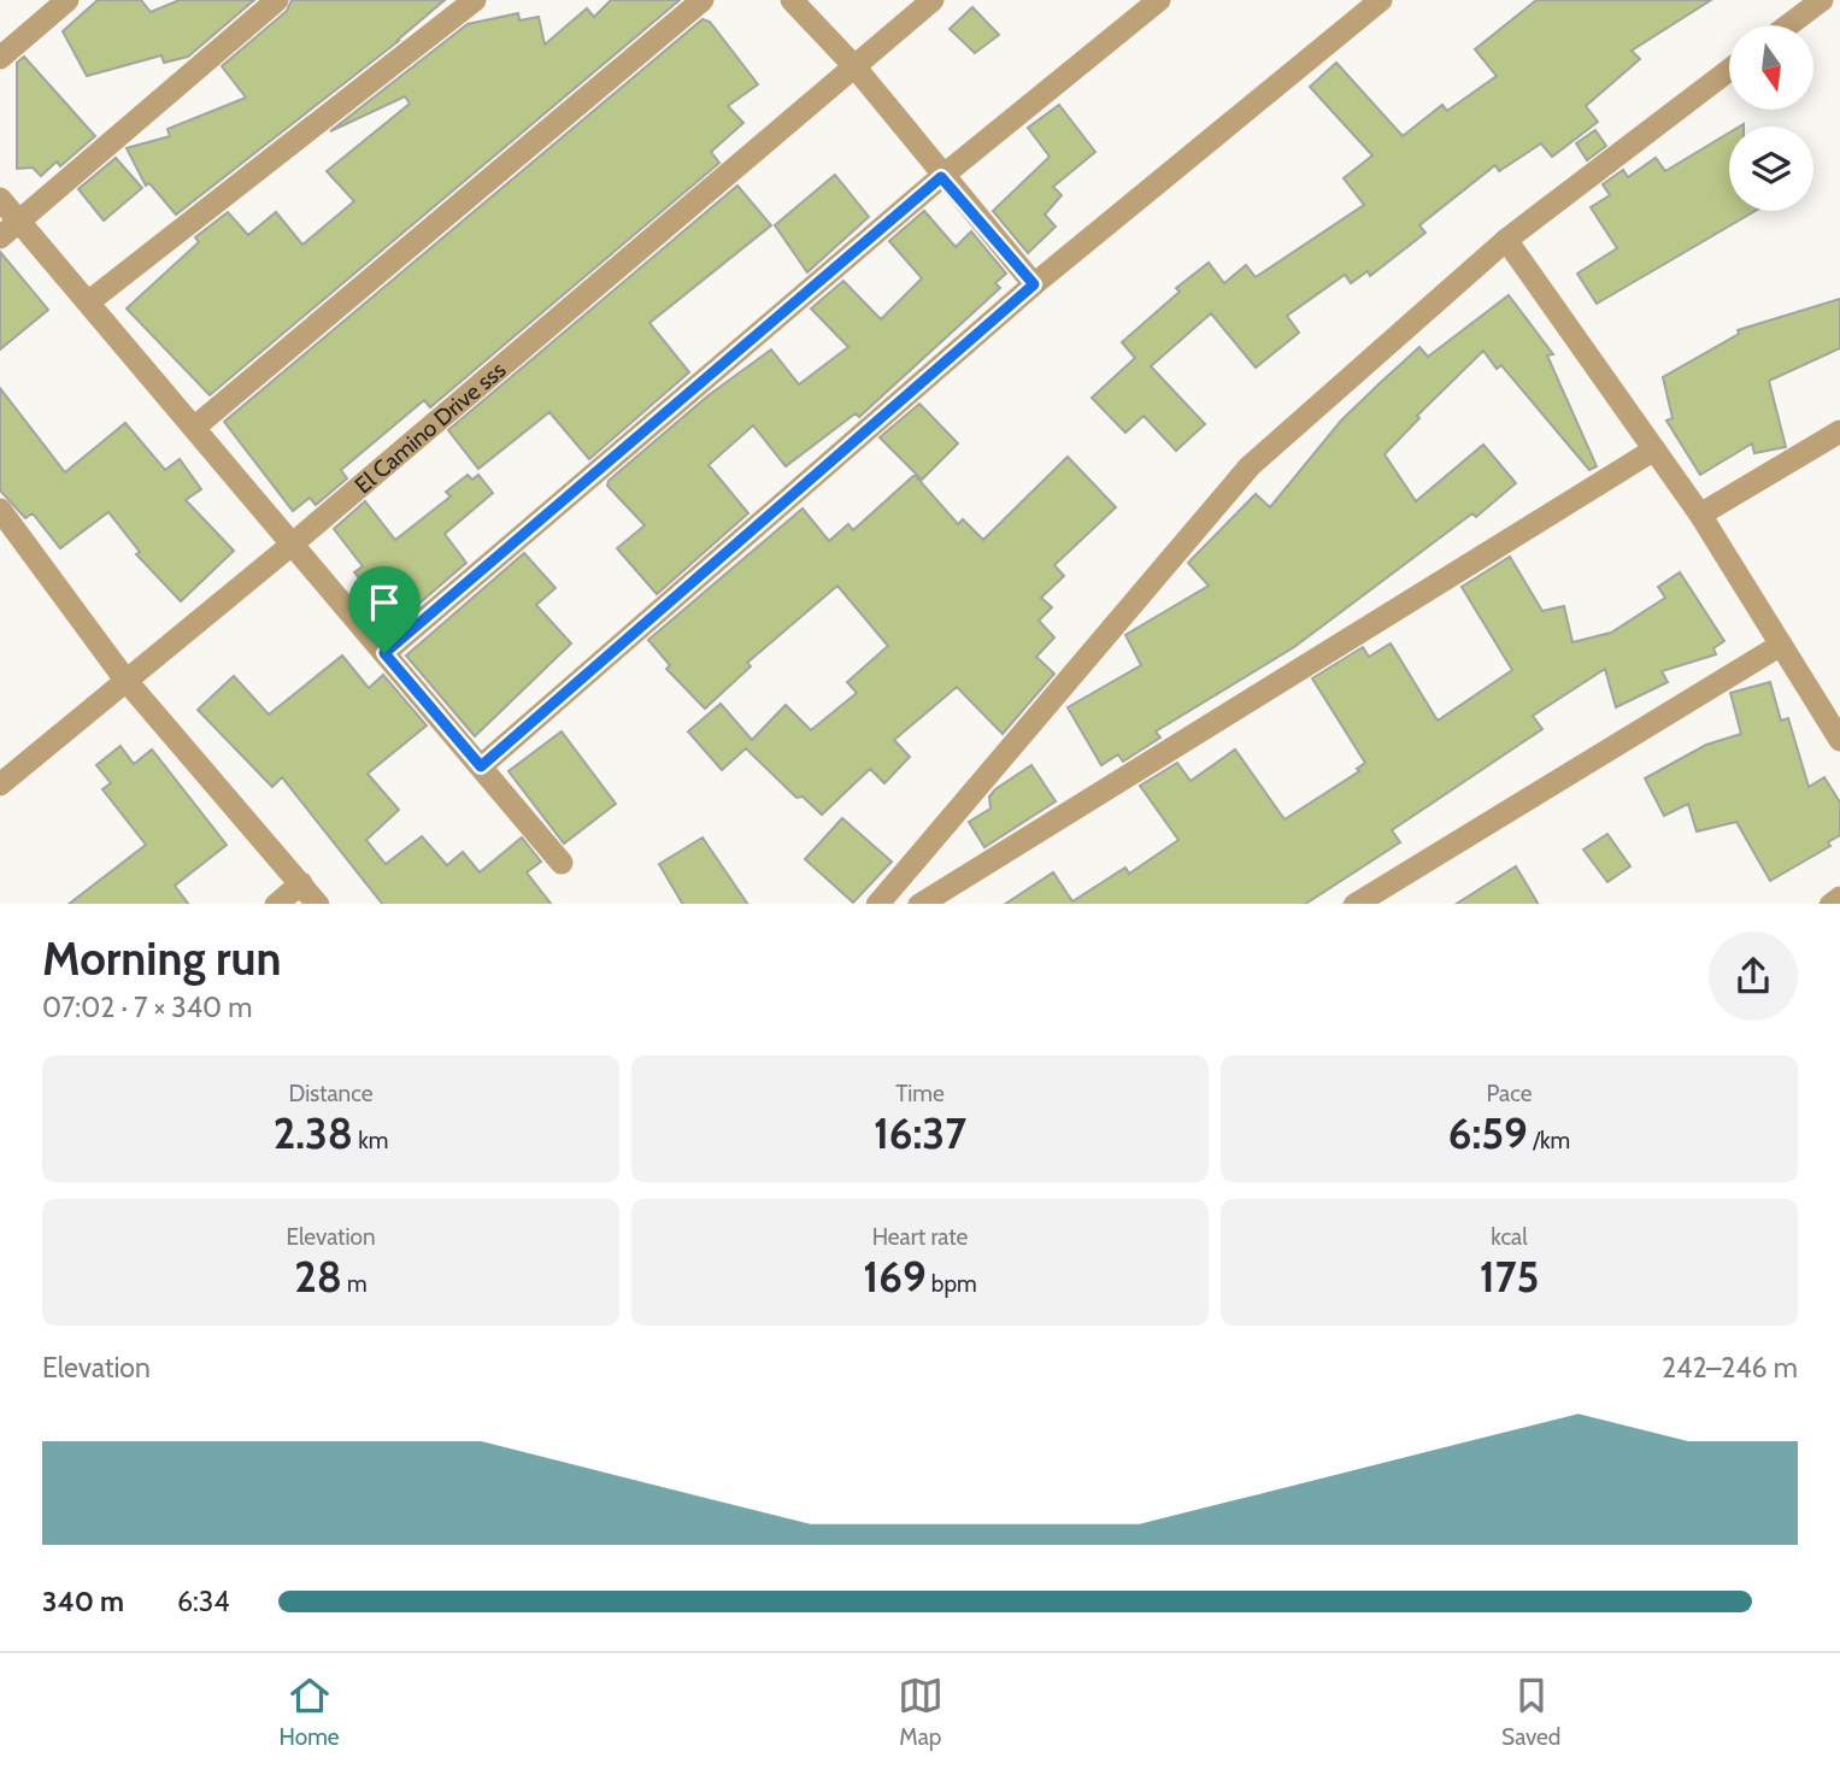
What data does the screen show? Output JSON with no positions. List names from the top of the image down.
{
  "streets": {
    "street": ["El Camino Drive sss"]
  },
  "north": "bottom",
  "page": {
    "heading": ["Morning run", "07:02 · 7 × 340 m"],
    "stats": [
      ["Distance", "2.38 km"],
      ["Time", "16:37"],
      ["Pace", "6:59 /km"],
      ["Elevation", "28 m"],
      ["Heart rate", "169 bpm"],
      ["kcal", "175"]
    ],
    "chart": ["Elevation", "242–246 m"],
    "list": [
      {
        "name": "340 m",
        "note": "6:34"
      }
    ],
    "tabs": ["Home", "Map", "Saved"]
  }
}
